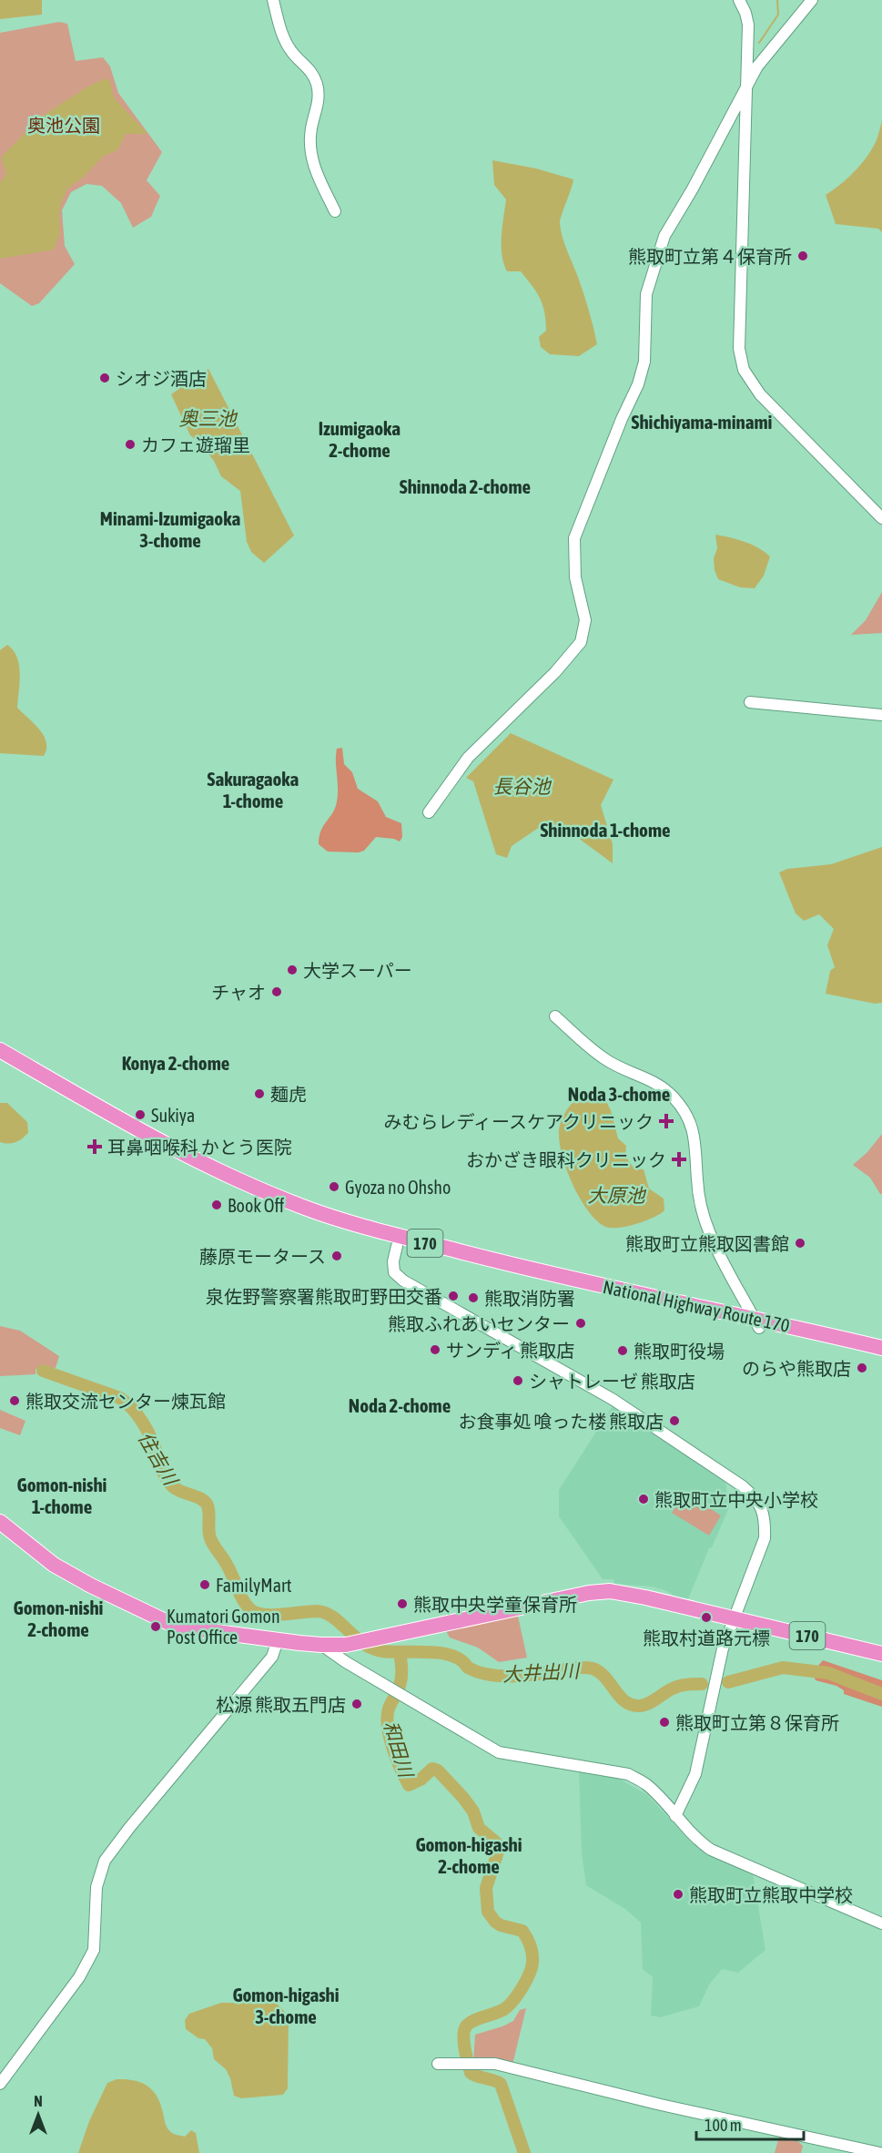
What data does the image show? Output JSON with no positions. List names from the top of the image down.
{
  "streets": {
    "highway": ["170", "National Highway Route 170"]
  },
  "districts": [
    "Shichiyama-minami",
    "Izumigaoka 2-chome",
    "Shinnoda 2-chome",
    "Minami-Izumigaoka 3-chome",
    "Sakuragaoka 1-chome",
    "Shinnoda 1-chome",
    "Konya 2-chome",
    "Noda 3-chome",
    "Noda 2-chome",
    "Gomon-nishi 1-chome",
    "Gomon-nishi 2-chome",
    "Gomon-higashi 2-chome",
    "Gomon-higashi 3-chome"
  ],
  "water": [
    "奥三池",
    "長谷池",
    "大原池",
    "住吉川",
    "大井出川",
    "和田川"
  ],
  "parks": ["奥池公園"],
  "places": {
    "other": [
      "熊取町立第４保育所",
      "シオジ酒店",
      "カフェ遊瑠里",
      "大学スーパー",
      "チャオ",
      "麺虎",
      "Sukiya",
      "Gyoza no Ohsho",
      "Book Off",
      "熊取町立熊取図書館",
      "藤原モータース",
      "泉佐野警察署熊取町野田交番",
      "熊取消防署",
      "熊取ふれあいセンター",
      "サンディ 熊取店",
      "熊取町役場",
      "のらや熊取店",
      "シャトレーゼ 熊取店",
      "熊取交流センター煉瓦館",
      "お食事処 喰った楼 熊取店",
      "熊取町立中央小学校",
      "FamilyMart",
      "熊取中央学童保育所",
      "熊取村道路元標",
      "Kumatori Gomon Post Office",
      "松源 熊取五門店",
      "熊取町立第８保育所",
      "熊取町立熊取中学校"
    ],
    "health": ["みむらレディースケアクリニック", "耳鼻咽喉科 かとう医院", "おかざき眼科クリニック"]
  },
  "scale_bar": "100 m",
  "north": "top"
}
